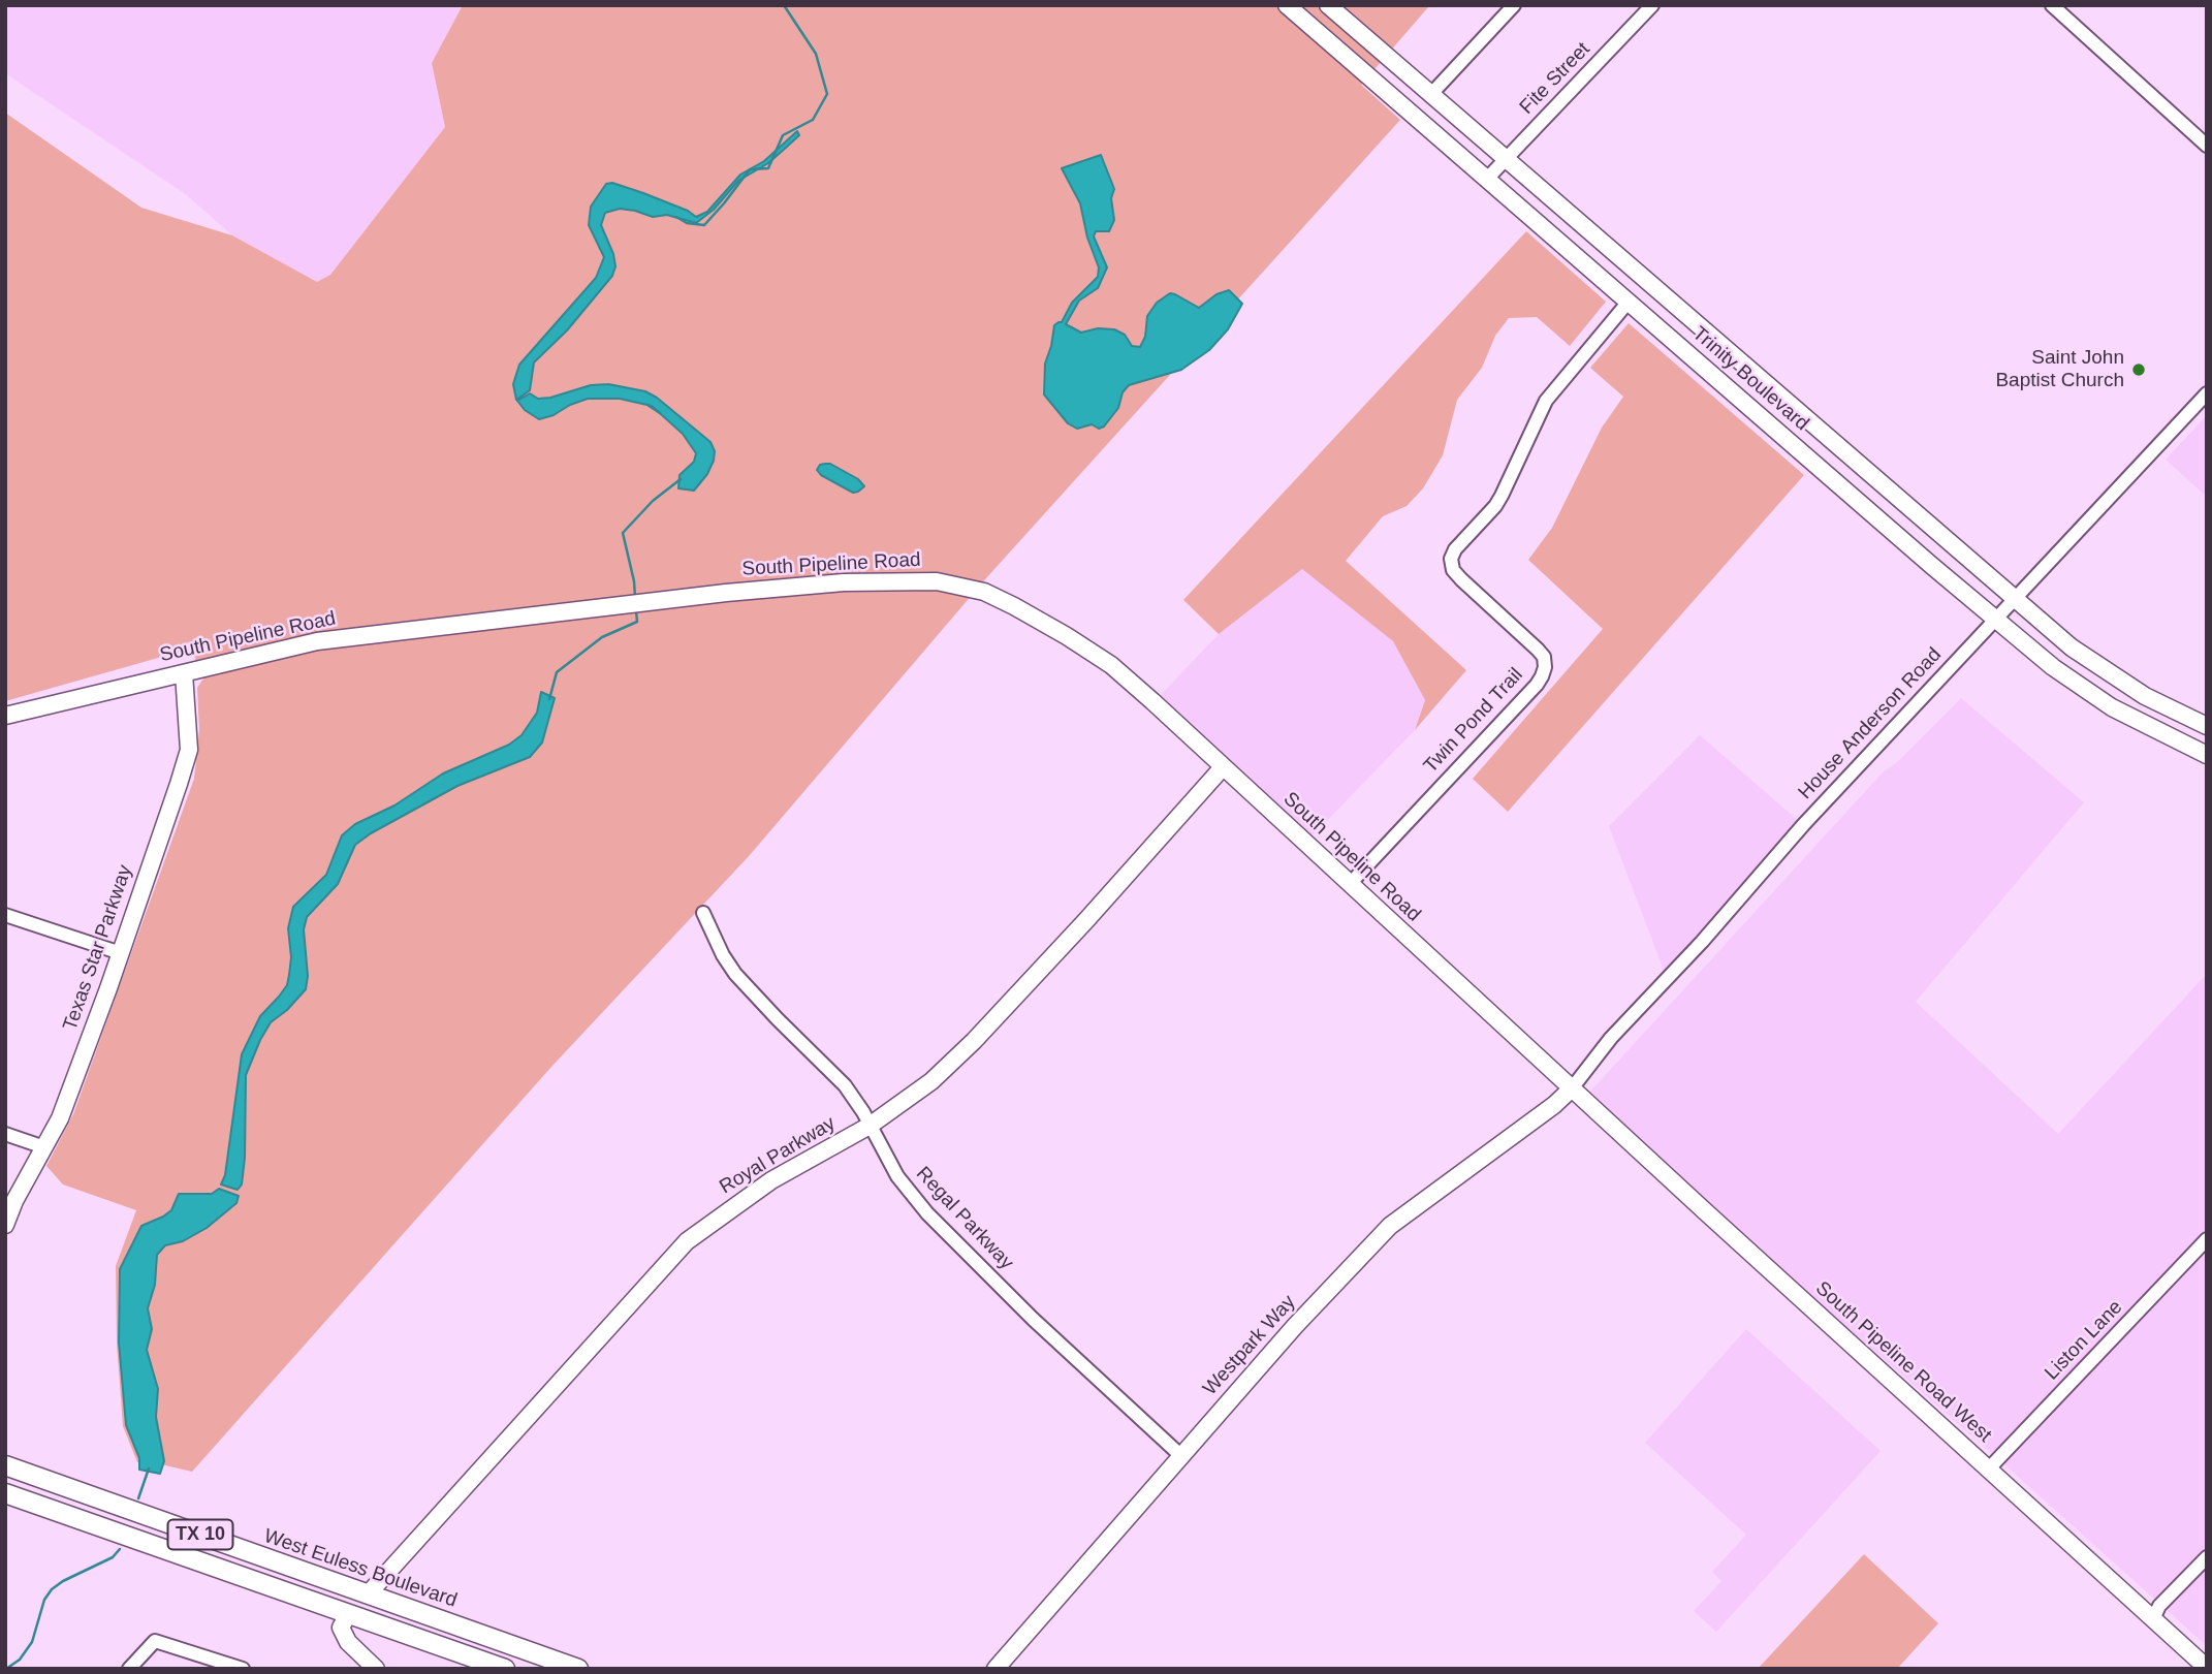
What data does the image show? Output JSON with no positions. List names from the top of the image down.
{
  "streets": {
    "main road": ["TX 10", "West Euless Boulevard"],
    "street": [
      "Fite Street",
      "Trinity Boulevard",
      "South Pipeline Road",
      "Twin Pond Trail",
      "House Anderson Road",
      "Texas Star Parkway",
      "Royal Parkway",
      "Regal Parkway",
      "Liston Lane",
      "Westpark Way",
      "South Pipeline Road West"
    ]
  },
  "crossings": [
    ["Fite Street", "Trinity Boulevard"],
    ["Trinity Boulevard", "Twin Pond Trail"],
    ["Trinity Boulevard", "House Anderson Road"],
    ["South Pipeline Road", "Twin Pond Trail"],
    ["South Pipeline Road", "House Anderson Road"],
    ["South Pipeline Road", "Texas Star Parkway"],
    ["South Pipeline Road", "Royal Parkway"],
    ["South Pipeline Road", "Westpark Way"],
    ["South Pipeline Road", "South Pipeline Road West"],
    ["House Anderson Road", "Westpark Way"],
    ["House Anderson Road", "South Pipeline Road West"],
    ["Royal Parkway", "Regal Parkway"],
    ["Royal Parkway", "West Euless Boulevard"],
    ["Regal Parkway", "Westpark Way"],
    ["Liston Lane", "South Pipeline Road West"],
    ["Westpark Way", "South Pipeline Road West"]
  ],
  "places": ["Saint John Baptist Church"]
}
